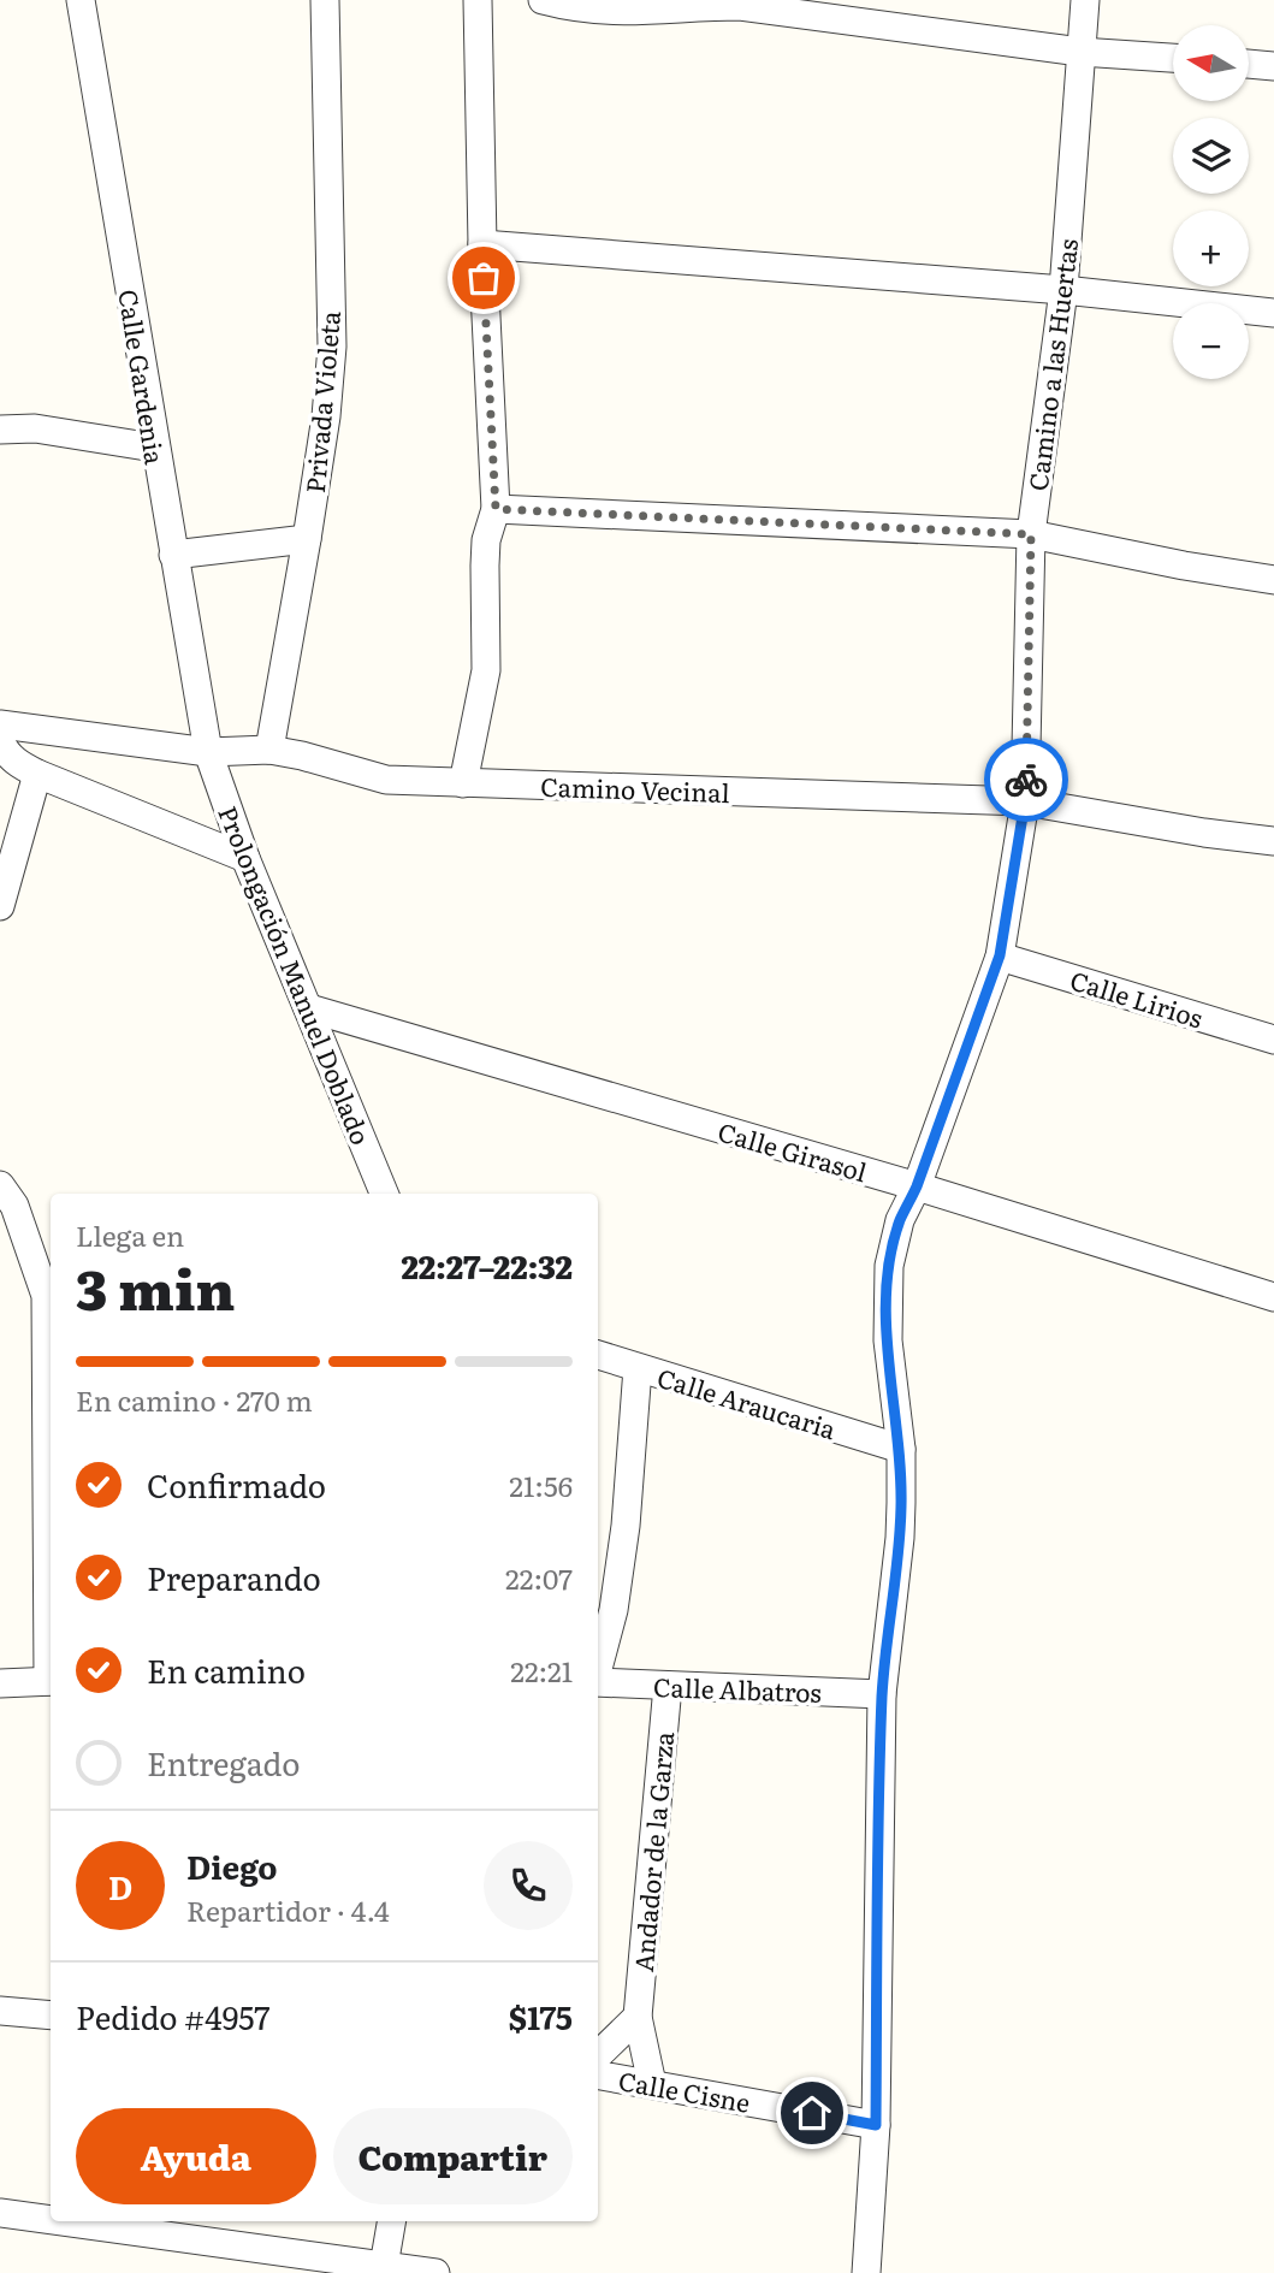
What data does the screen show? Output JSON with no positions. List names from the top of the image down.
{
  "streets": {
    "street": [
      "Camino a las Huertas",
      "Calle Gardenia",
      "Privada Violeta",
      "Camino Vecinal",
      "Prolongación Manuel Doblado",
      "Calle Lirios",
      "Calle Girasol",
      "Calle Araucaria",
      "Calle Albatros",
      "Andador de la Garza",
      "Calle Cisne"
    ]
  },
  "crossings": [
    ["Camino a las Huertas", "Camino Vecinal"],
    ["Camino a las Huertas", "Calle Lirios"],
    ["Camino a las Huertas", "Calle Girasol"],
    ["Camino a las Huertas", "Calle Araucaria"],
    ["Camino a las Huertas", "Calle Albatros"],
    ["Camino a las Huertas", "Calle Cisne"],
    ["Calle Gardenia", "Camino Vecinal"],
    ["Calle Gardenia", "Prolongación Manuel Doblado"],
    ["Privada Violeta", "Camino Vecinal"],
    ["Camino Vecinal", "Prolongación Manuel Doblado"],
    ["Prolongación Manuel Doblado", "Calle Girasol"],
    ["Calle Albatros", "Andador de la Garza"],
    ["Andador de la Garza", "Calle Cisne"]
  ],
  "north": "left",
  "page": {
    "map_buttons": ["+", "−"],
    "heading": ["3 min", "Llega en", "22:27–22:32"],
    "panel": [
      "Diego",
      "Repartidor · 4.4",
      "Pedido #4957",
      "$175"
    ],
    "bar": "En camino · 270 m",
    "list": [
      ["Confirmado", "21:56"],
      ["Preparando", "22:07"],
      ["En camino", "22:21"],
      "Entregado"
    ],
    "round": "D",
    "buttons": ["Ayuda", "Compartir"]
  }
}
